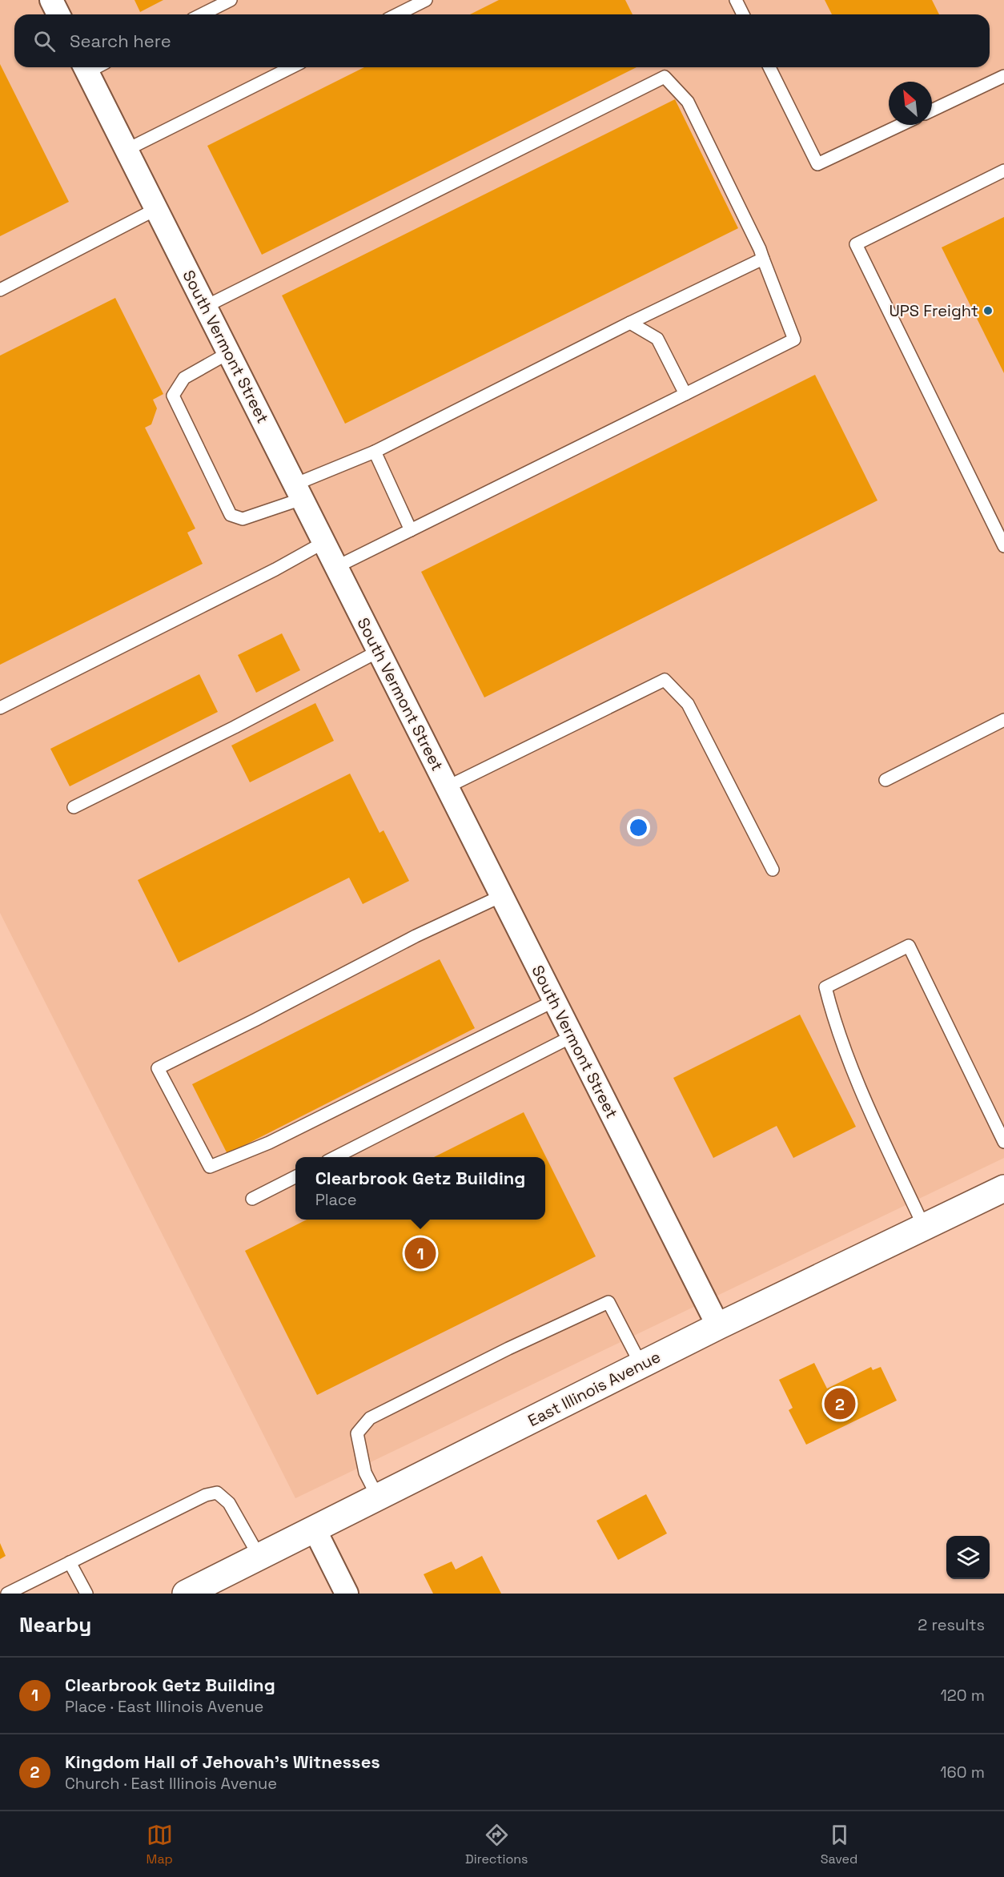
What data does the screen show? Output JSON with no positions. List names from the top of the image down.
{
  "streets": {
    "main road": ["East Illinois Avenue"],
    "street": ["South Vermont Street"]
  },
  "crossings": [
    ["South Vermont Street", "East Illinois Avenue"]
  ],
  "places": ["UPS Freight"],
  "north": "top left",
  "page": {
    "search": "Search here",
    "popup": ["Clearbrook Getz Building", "Place"],
    "pins": ["1", "2"],
    "heading": ["Nearby", "2 results"],
    "list": [
      {
        "mark": "1",
        "name": "Clearbrook Getz Building",
        "note": "Place · East Illinois Avenue",
        "value": "120 m"
      },
      {
        "mark": "2",
        "name": "Kingdom Hall of Jehovah's Witnesses",
        "note": "Church · East Illinois Avenue",
        "value": "160 m"
      }
    ],
    "nav": ["Map", "Directions", "Saved"]
  }
}
